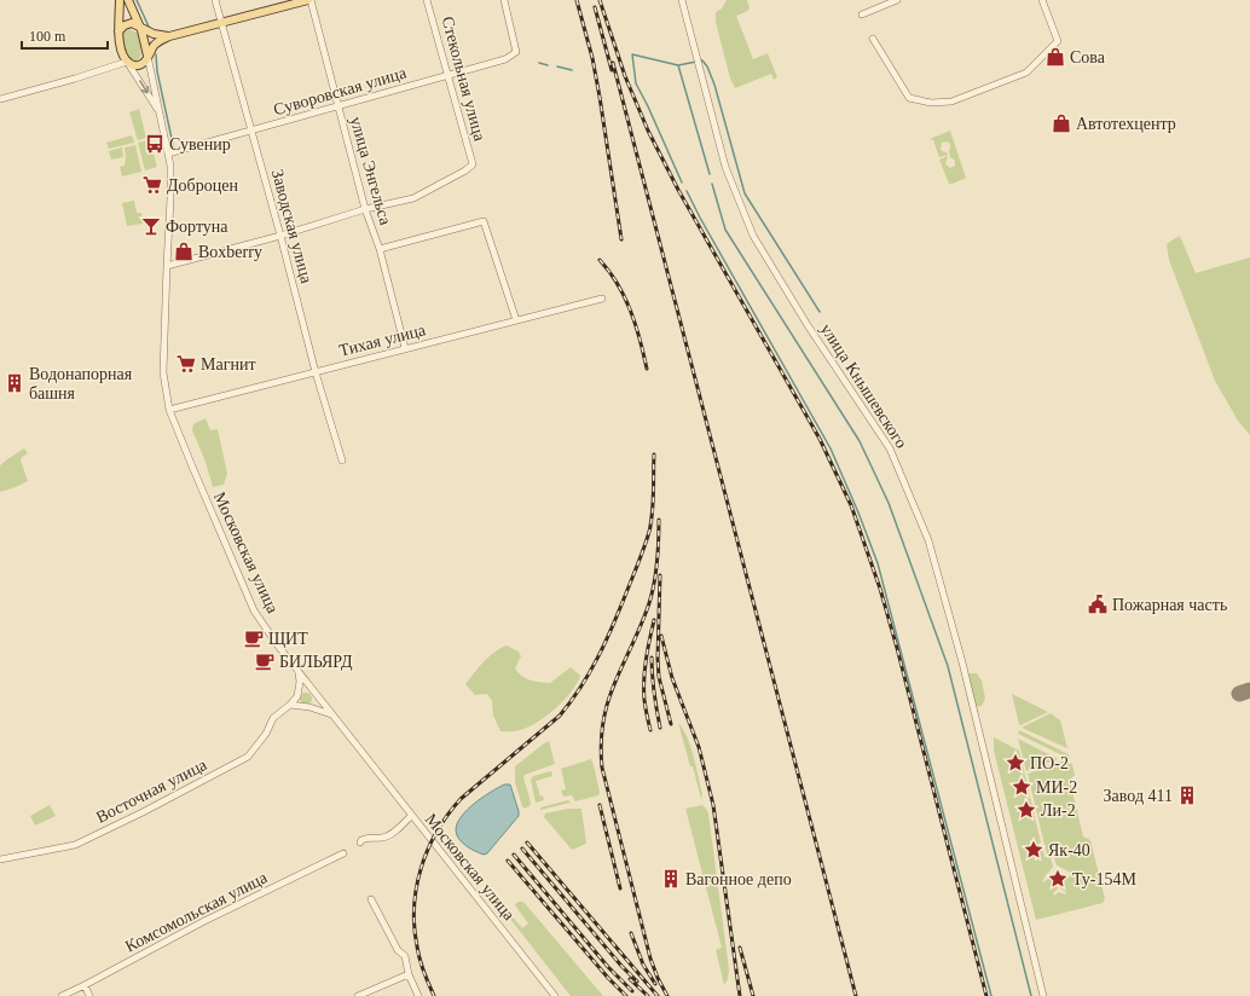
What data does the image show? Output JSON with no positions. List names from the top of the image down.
{
  "streets": {
    "main road": ["Московская улица"],
    "street": [
      "Стекольная улица",
      "Суворовская улица",
      "улица Энгельса",
      "Заводская улица",
      "Тихая улица",
      "улица Кнышевского",
      "Восточная улица",
      "Комсомольская улица"
    ]
  },
  "crossings": [
    ["Стекольная улица", "Суворовская улица"],
    ["Стекольная улица", "улица Энгельса"],
    ["Суворовская улица", "улица Энгельса"],
    ["Суворовская улица", "Заводская улица"],
    ["Суворовская улица", "Московская улица"],
    ["улица Энгельса", "Тихая улица"],
    ["Заводская улица", "Тихая улица"],
    ["Тихая улица", "Московская улица"]
  ],
  "places": {
    "shop": ["Сова", "Автотехцентр", "Boxberry"],
    "bus stop": ["Сувенир"],
    "supermarket": ["Доброцен", "Магнит"],
    "bar": ["Фортуна"],
    "building": ["Водонапорная башня", "Завод 411", "Вагонное депо"],
    "public building": ["Пожарная часть"],
    "cafe": ["ЩИТ", "БИЛЬЯРД"],
    "place": [
      "ПО-2",
      "МИ-2",
      "Ли-2",
      "Як-40",
      "Ту-154М"
    ]
  },
  "scale_bar": "100 m"
}
